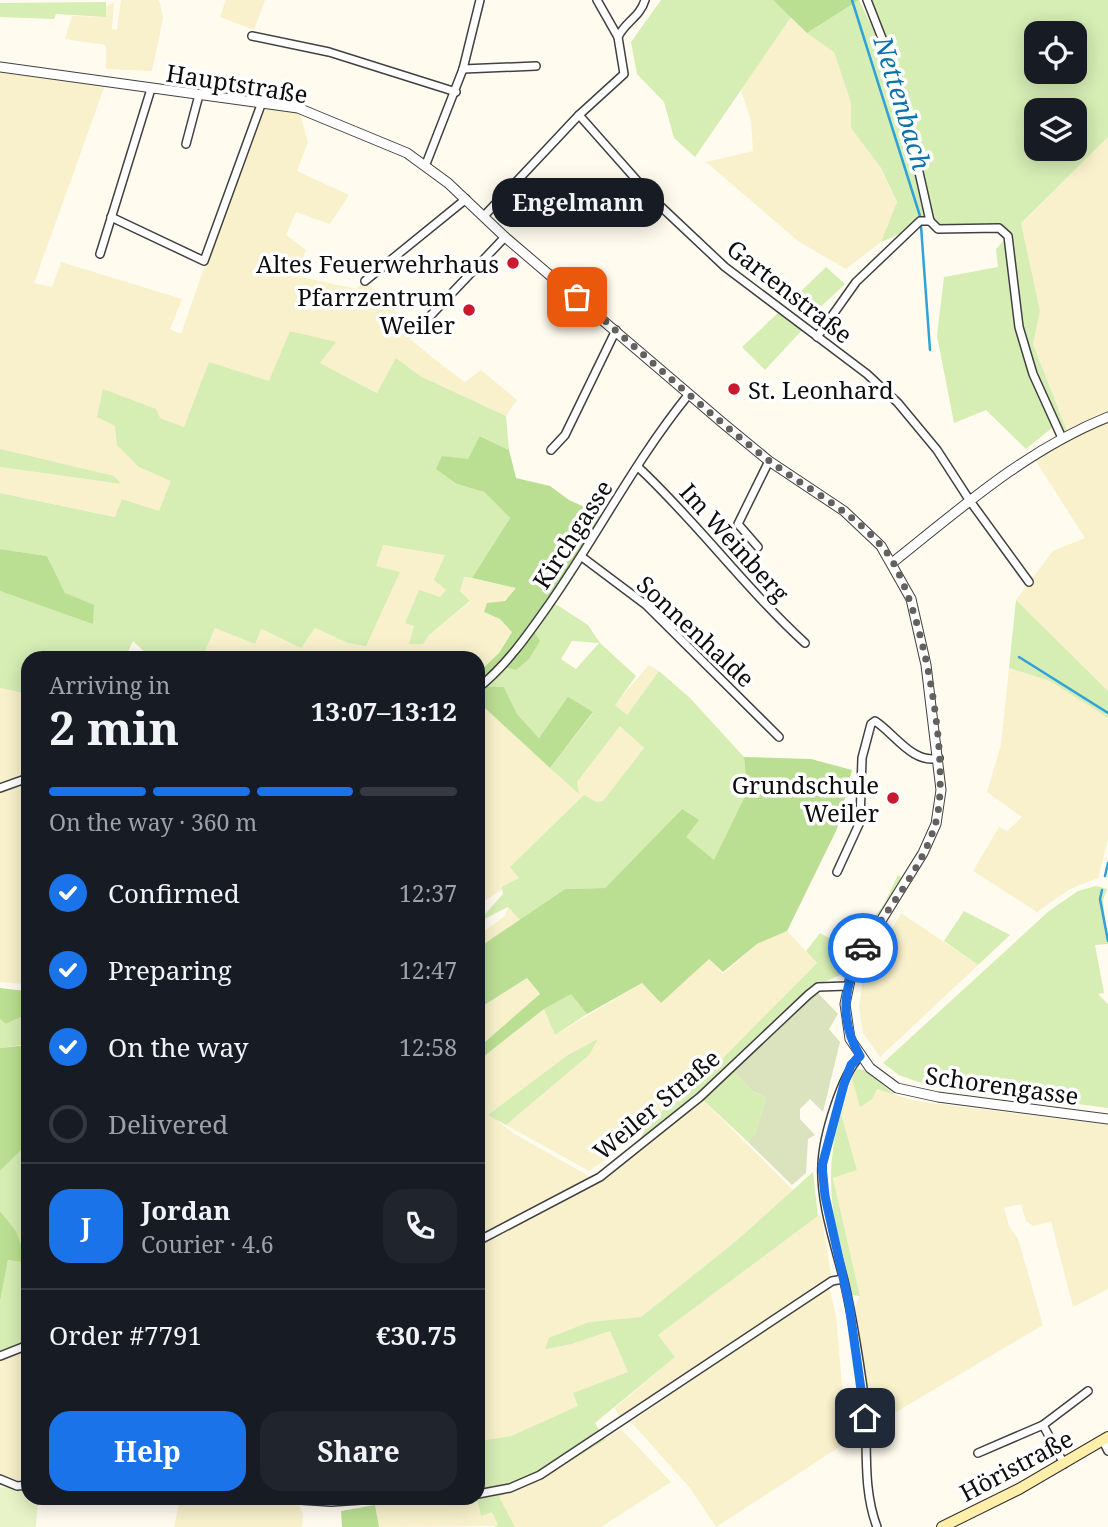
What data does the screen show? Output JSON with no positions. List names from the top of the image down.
{
  "streets": {
    "main road": ["Höristraße"],
    "street": [
      "Hauptstraße",
      "Gartenstraße",
      "Kirchgasse",
      "Im Weinberg",
      "Sonnenhalde",
      "Schorengasse",
      "Weiler Straße"
    ]
  },
  "crossings": [
    ["Hauptstraße", "Kirchgasse"],
    ["Hauptstraße", "Schorengasse"],
    ["Hauptstraße", "Weiler Straße"],
    ["Kirchgasse", "Im Weinberg"],
    ["Kirchgasse", "Sonnenhalde"]
  ],
  "water": ["Nettenbach"],
  "places": [
    "Altes Feuerwehrhaus",
    "Engelmann",
    "Pfarrzentrum Weiler",
    "St. Leonhard",
    "Grundschule Weiler"
  ],
  "page": {
    "bubble": "Engelmann",
    "heading": ["2 min", "Arriving in", "13:07–13:12"],
    "panel": [
      "Jordan",
      "Courier · 4.6",
      "Order #7791",
      "€30.75"
    ],
    "bar": "On the way · 360 m",
    "list": [
      ["Confirmed", "12:37"],
      ["Preparing", "12:47"],
      ["On the way", "12:58"],
      "Delivered"
    ],
    "round": "J",
    "buttons": ["Help", "Share"]
  }
}
